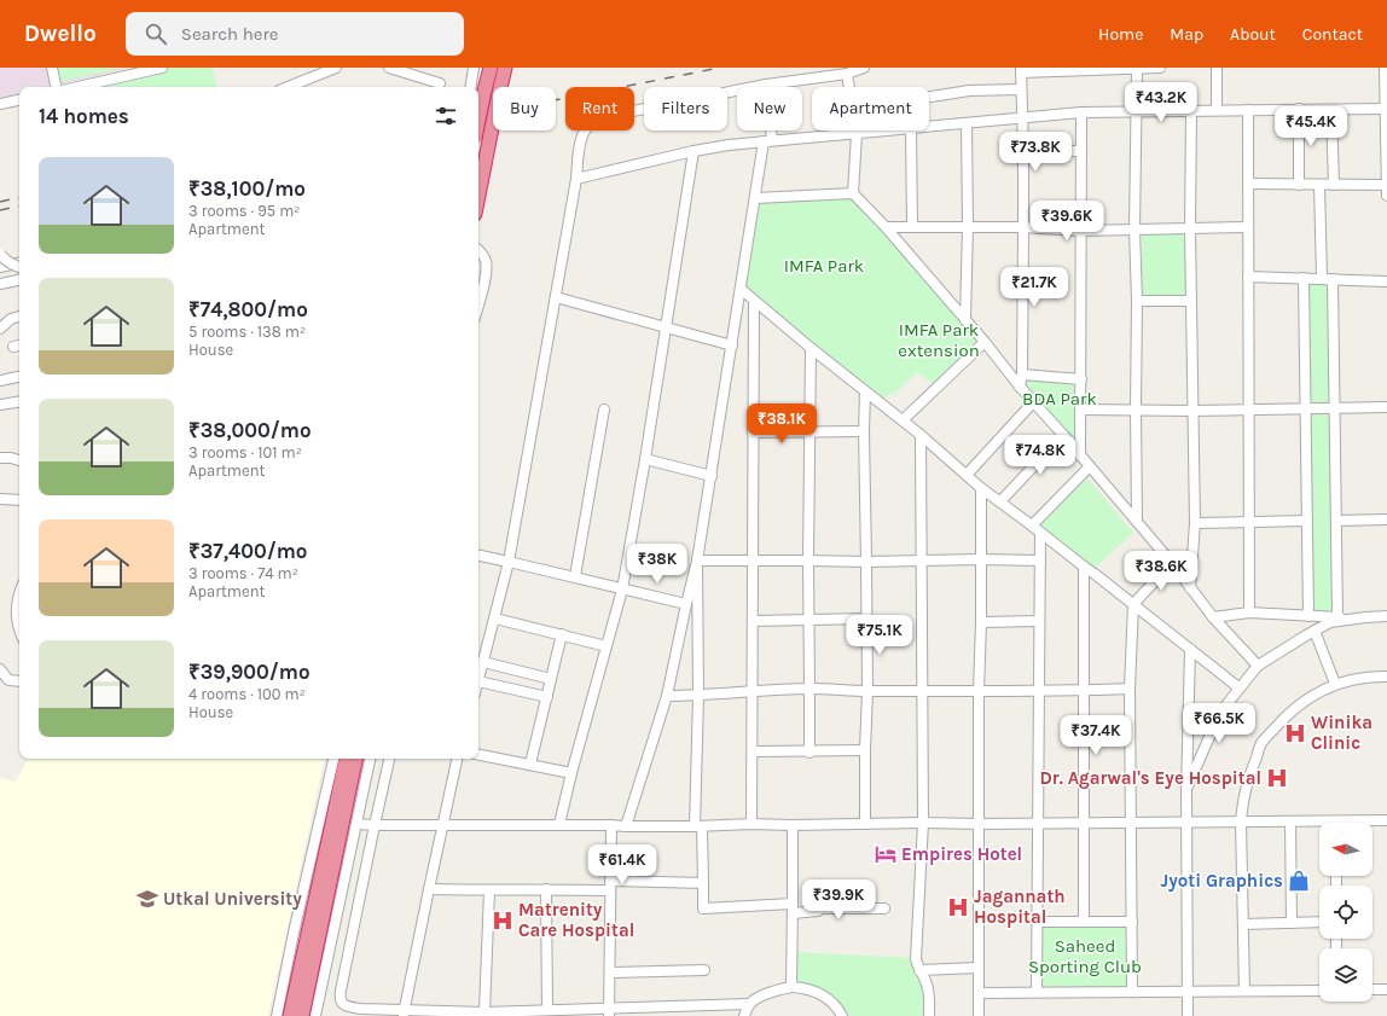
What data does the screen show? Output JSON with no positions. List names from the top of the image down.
{
  "parks": [
    "IMFA Park",
    "IMFA Park extension",
    "BDA Park",
    "Saheed Sporting Club"
  ],
  "places": {
    "hospital": [
      "Winika Clinic",
      "Dr. Agarwal's Eye Hospital",
      "Jagannath Hospital",
      "Matrenity Care Hospital"
    ],
    "hotel": ["Empires Hotel"],
    "shop": ["Jyoti Graphics"],
    "school or university": ["Utkal University"]
  },
  "north": "left",
  "page": {
    "header": "Dwello",
    "search": "Search here",
    "nav": [
      "Home",
      "Map",
      "About",
      "Contact"
    ],
    "price": [
      "₹43.2K",
      "₹45.4K",
      "₹73.8K",
      "₹39.6K",
      "₹21.7K",
      "₹38.1K",
      "₹74.8K",
      "₹38K",
      "₹38.6K",
      "₹75.1K",
      "₹66.5K",
      "₹37.4K",
      "₹61.4K",
      "₹39.9K"
    ],
    "chip": [
      "Buy",
      "Rent",
      "Filters",
      "New",
      "Apartment"
    ],
    "heading": "14 homes",
    "list": [
      {
        "name": "₹38,100/mo",
        "note": "3 rooms · 95 m² · Apartment"
      },
      {
        "name": "₹74,800/mo",
        "note": "5 rooms · 138 m² · House"
      },
      {
        "name": "₹38,000/mo",
        "note": "3 rooms · 101 m² · Apartment"
      },
      {
        "name": "₹37,400/mo",
        "note": "3 rooms · 74 m² · Apartment"
      },
      {
        "name": "₹39,900/mo",
        "note": "4 rooms · 100 m² · House"
      }
    ]
  }
}
